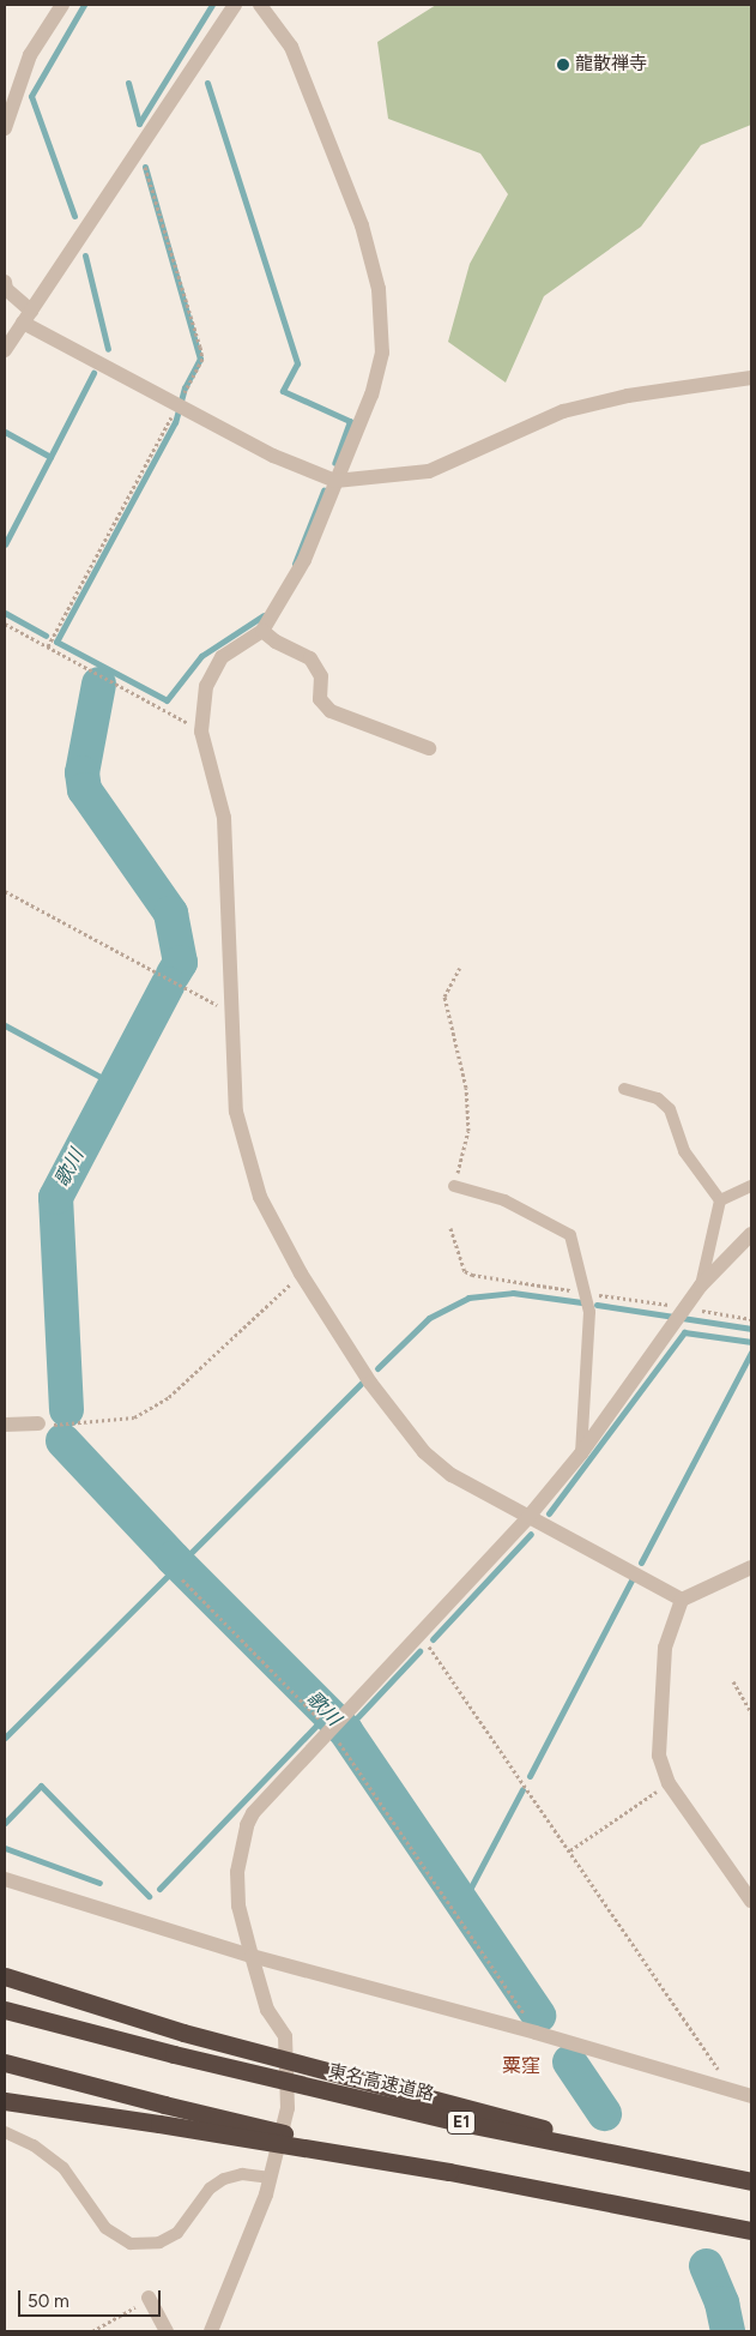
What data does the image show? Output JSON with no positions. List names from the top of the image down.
{
  "streets": {
    "highway": ["東名高速道路", "E1"]
  },
  "districts": ["粟窪"],
  "water": ["歌川"],
  "places": ["龍散禅寺"],
  "scale_bar": "50 m"
}
